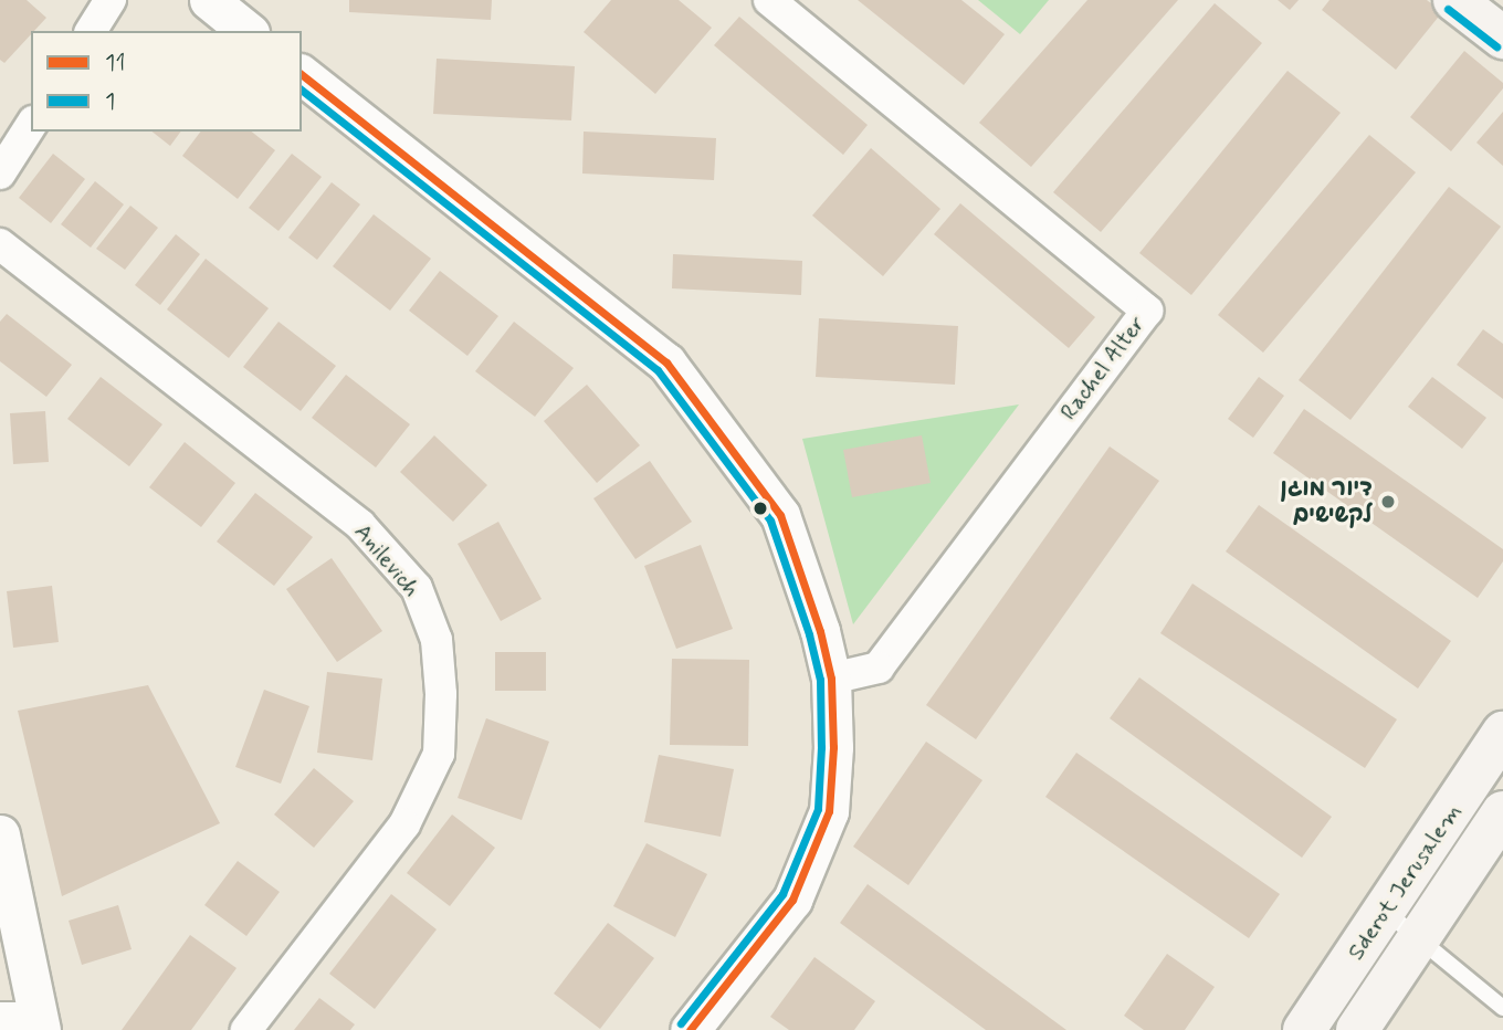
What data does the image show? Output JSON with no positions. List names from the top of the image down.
{
  "streets": {
    "main road": ["Sderot Jerusalem"],
    "street": ["Rachel Alter", "Anilevich"]
  },
  "places": ["דיור מוגן לקשישים"],
  "lines": ["transit line 1", "transit line 11"],
  "legend": ["11", "1"]
}
